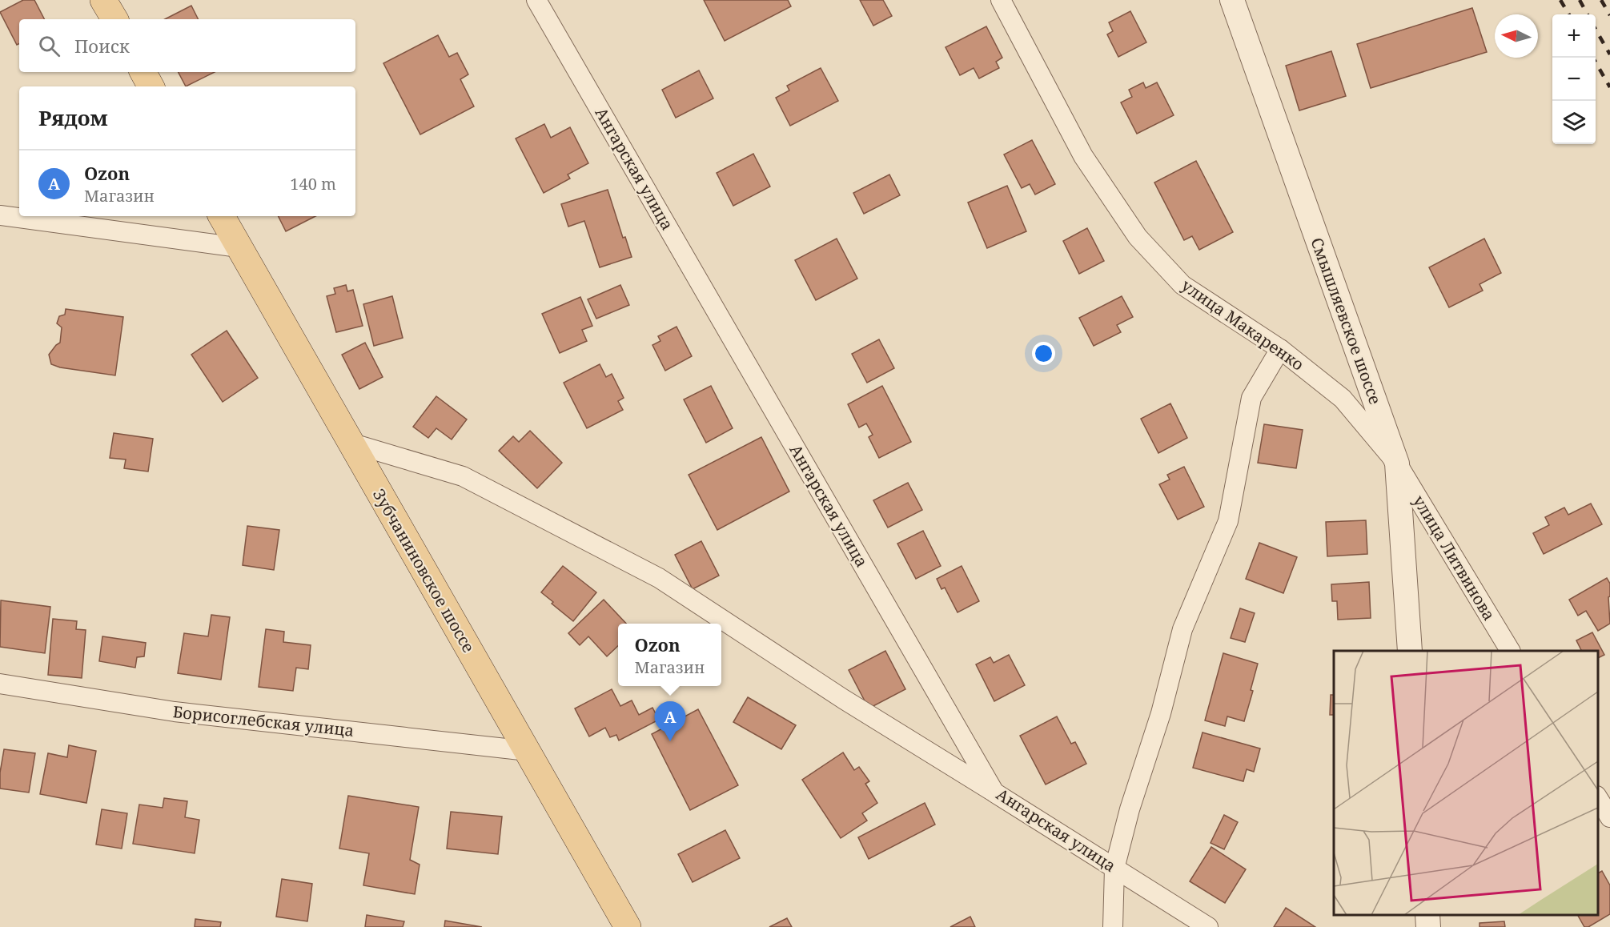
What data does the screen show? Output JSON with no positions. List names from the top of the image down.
{
  "streets": {
    "main road": ["Зубчаниновское шоссе"],
    "street": [
      "Ангарская улица",
      "Смышляевское шоссе",
      "улица Макаренко",
      "улица Литвинова",
      "Борисоглебская улица"
    ]
  },
  "crossings": [
    ["Смышляевское шоссе", "улица Макаренко"],
    ["Смышляевское шоссе", "улица Литвинова"],
    ["улица Макаренко", "улица Литвинова"],
    ["Зубчаниновское шоссе", "Борисоглебская улица"]
  ],
  "north": "left",
  "page": {
    "map_buttons": ["+", "−"],
    "search": "Поиск",
    "heading": "Рядом",
    "list": [
      {
        "mark": "A",
        "name": "Ozon",
        "note": "Магазин",
        "value": "140 m"
      }
    ],
    "popup": ["Ozon", "Магазин"],
    "pins": "A"
  }
}
